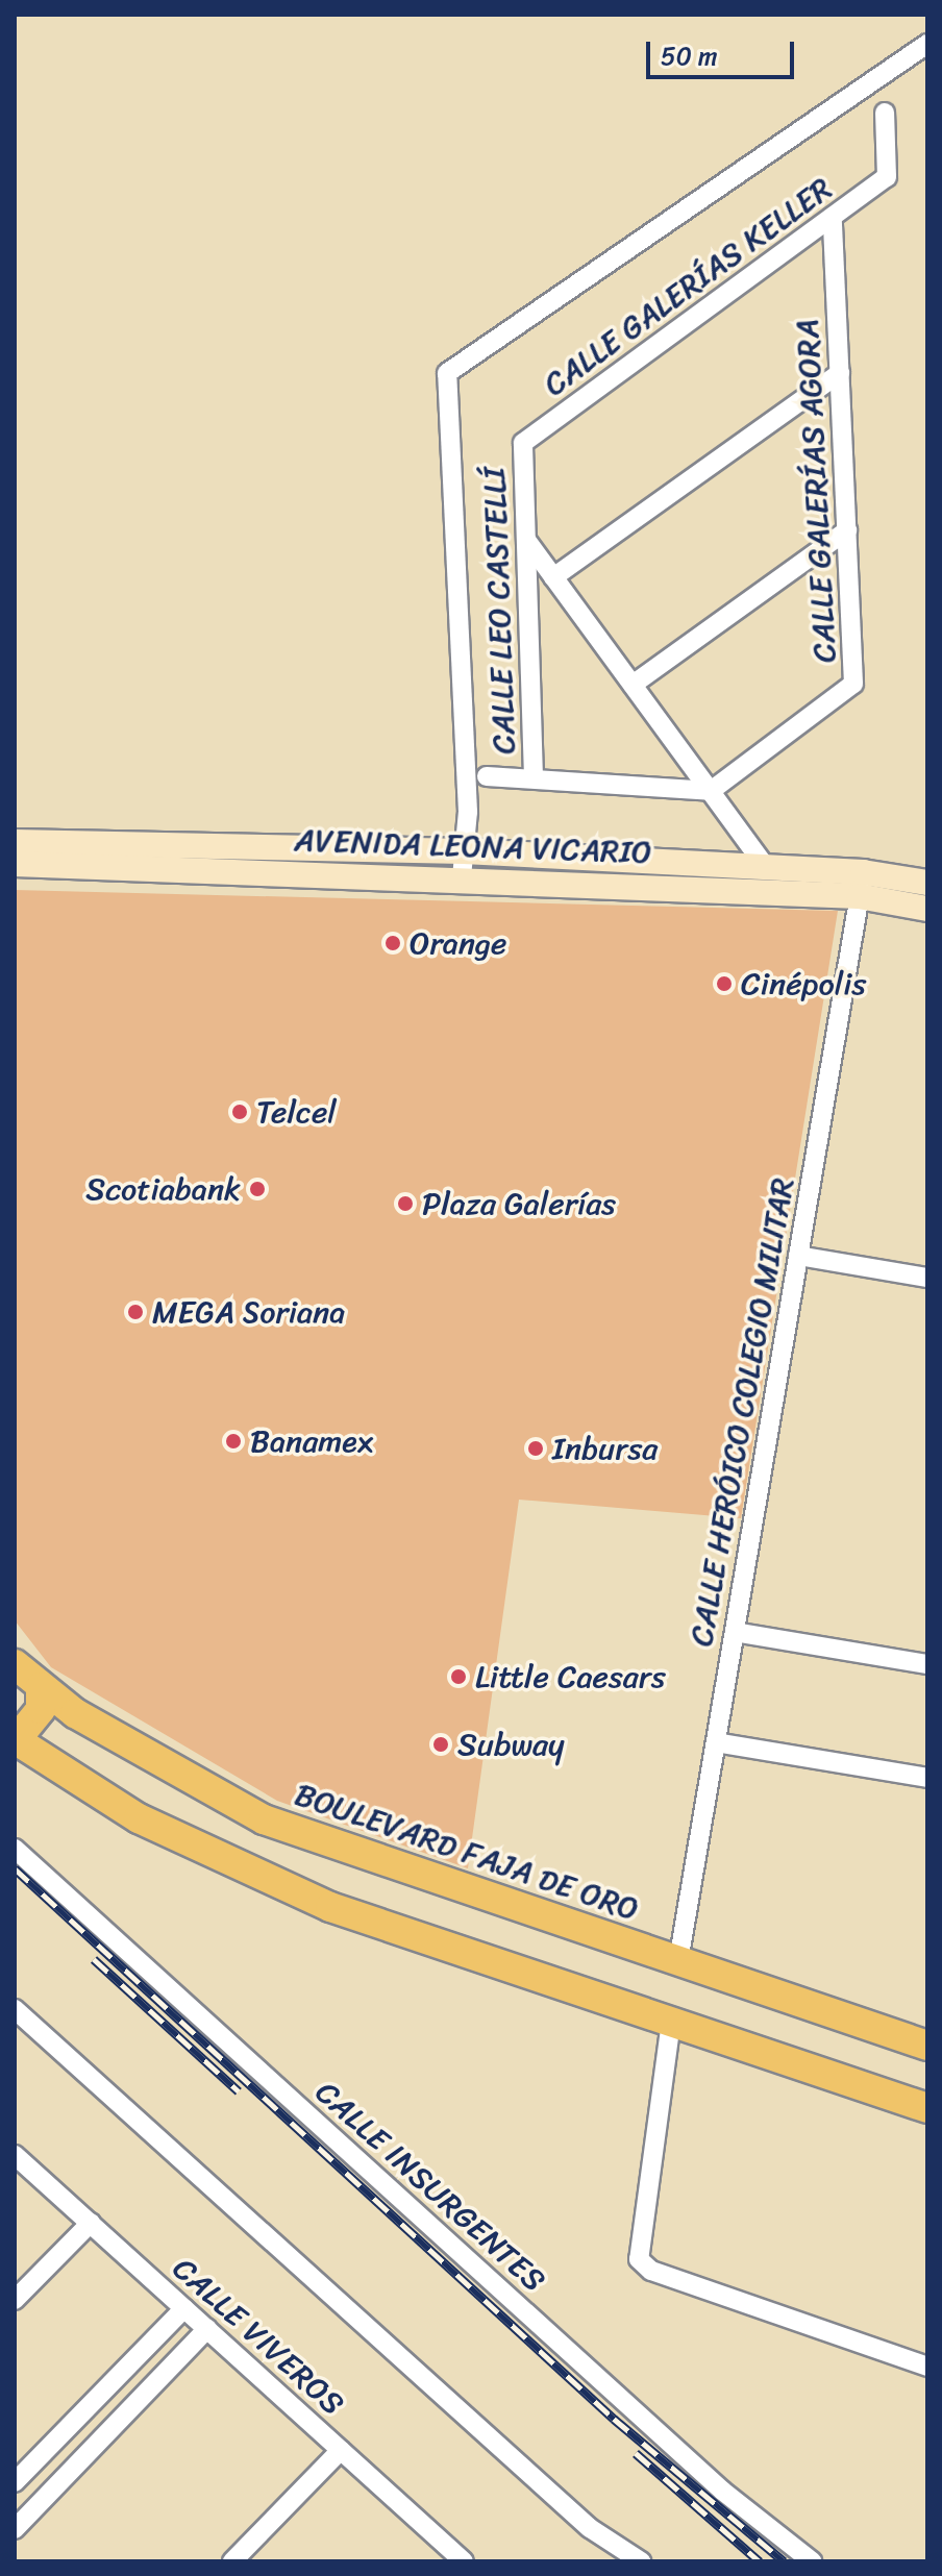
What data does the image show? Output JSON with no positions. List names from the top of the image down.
{
  "streets": {
    "main road": ["BOULEVARD FAJA DE ORO"],
    "street": [
      "CALLE GALERÍAS KELLER",
      "CALLE GALERÍAS AGORA",
      "CALLE LEO CASTELLÍ",
      "AVENIDA LEONA VICARIO",
      "CALLE HERÓICO COLEGIO MILITAR",
      "CALLE INSURGENTES",
      "CALLE VIVEROS"
    ]
  },
  "crossings": [
    ["CALLE GALERÍAS KELLER", "CALLE GALERÍAS AGORA"],
    ["CALLE GALERÍAS KELLER", "CALLE LEO CASTELLÍ"],
    ["AVENIDA LEONA VICARIO", "CALLE HERÓICO COLEGIO MILITAR"],
    ["CALLE HERÓICO COLEGIO MILITAR", "BOULEVARD FAJA DE ORO"]
  ],
  "places": [
    "Orange",
    "Cinépolis",
    "Telcel",
    "Scotiabank",
    "Plaza Galerías",
    "MEGA Soriana",
    "Banamex",
    "Inbursa",
    "Little Caesars",
    "Subway"
  ],
  "scale_bar": "50 m"
}
